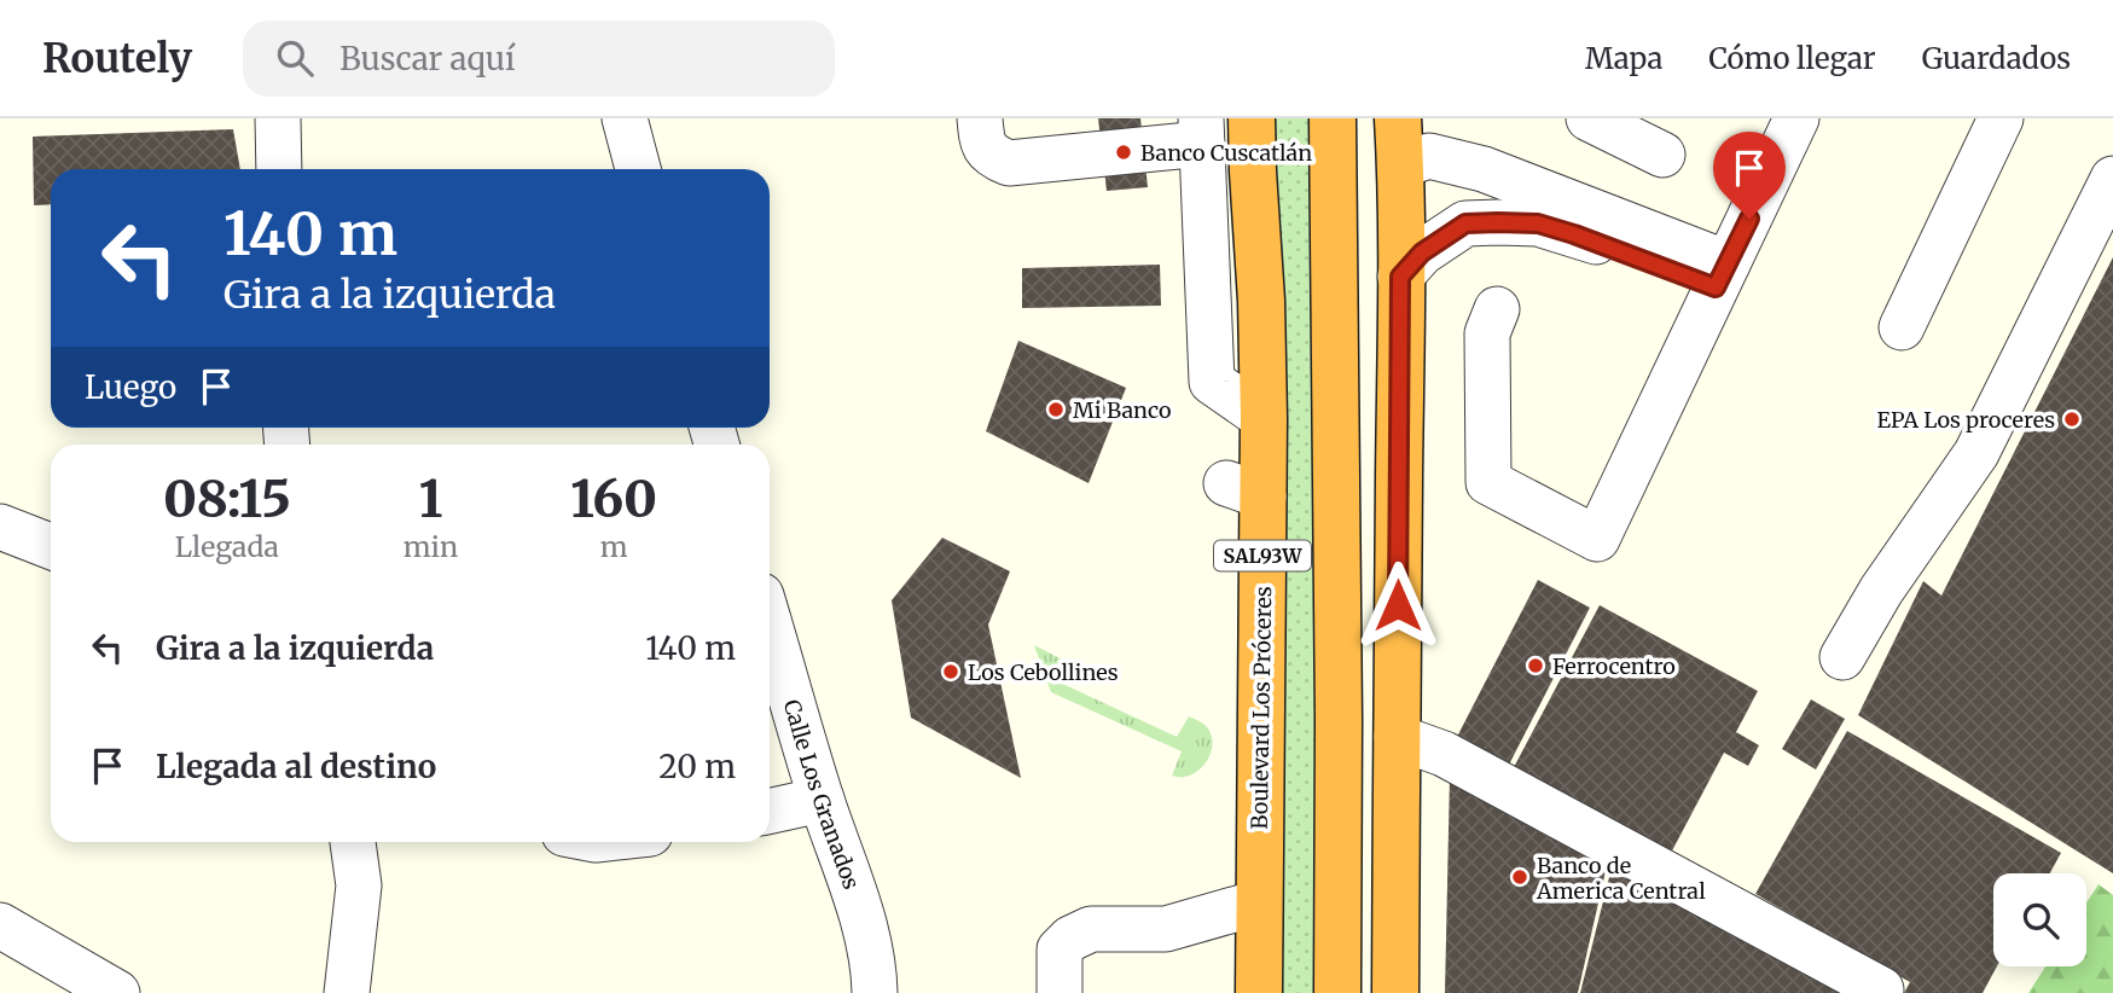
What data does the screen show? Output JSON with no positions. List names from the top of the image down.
{
  "streets": {
    "highway": ["SAL93W", "Boulevard Los Próceres"],
    "street": ["Calle Los Granados"]
  },
  "places": [
    "Banco Cuscatlán",
    "Mi Banco",
    "EPA Los proceres",
    "Ferrocentro",
    "Los Cebollines",
    "Banco de America Central"
  ],
  "page": {
    "header": "Routely",
    "search": "Buscar aquí",
    "nav": ["Mapa", "Cómo llegar", "Guardados"],
    "turn": ["140 m", "Gira a la izquierda"],
    "then": "Luego",
    "eta": [
      "08:15",
      "Llegada",
      "1",
      "min",
      "160",
      "m"
    ],
    "list": [
      {
        "name": "Gira a la izquierda",
        "value": "140 m"
      },
      {
        "name": "Llegada al destino",
        "value": "20 m"
      }
    ]
  }
}
